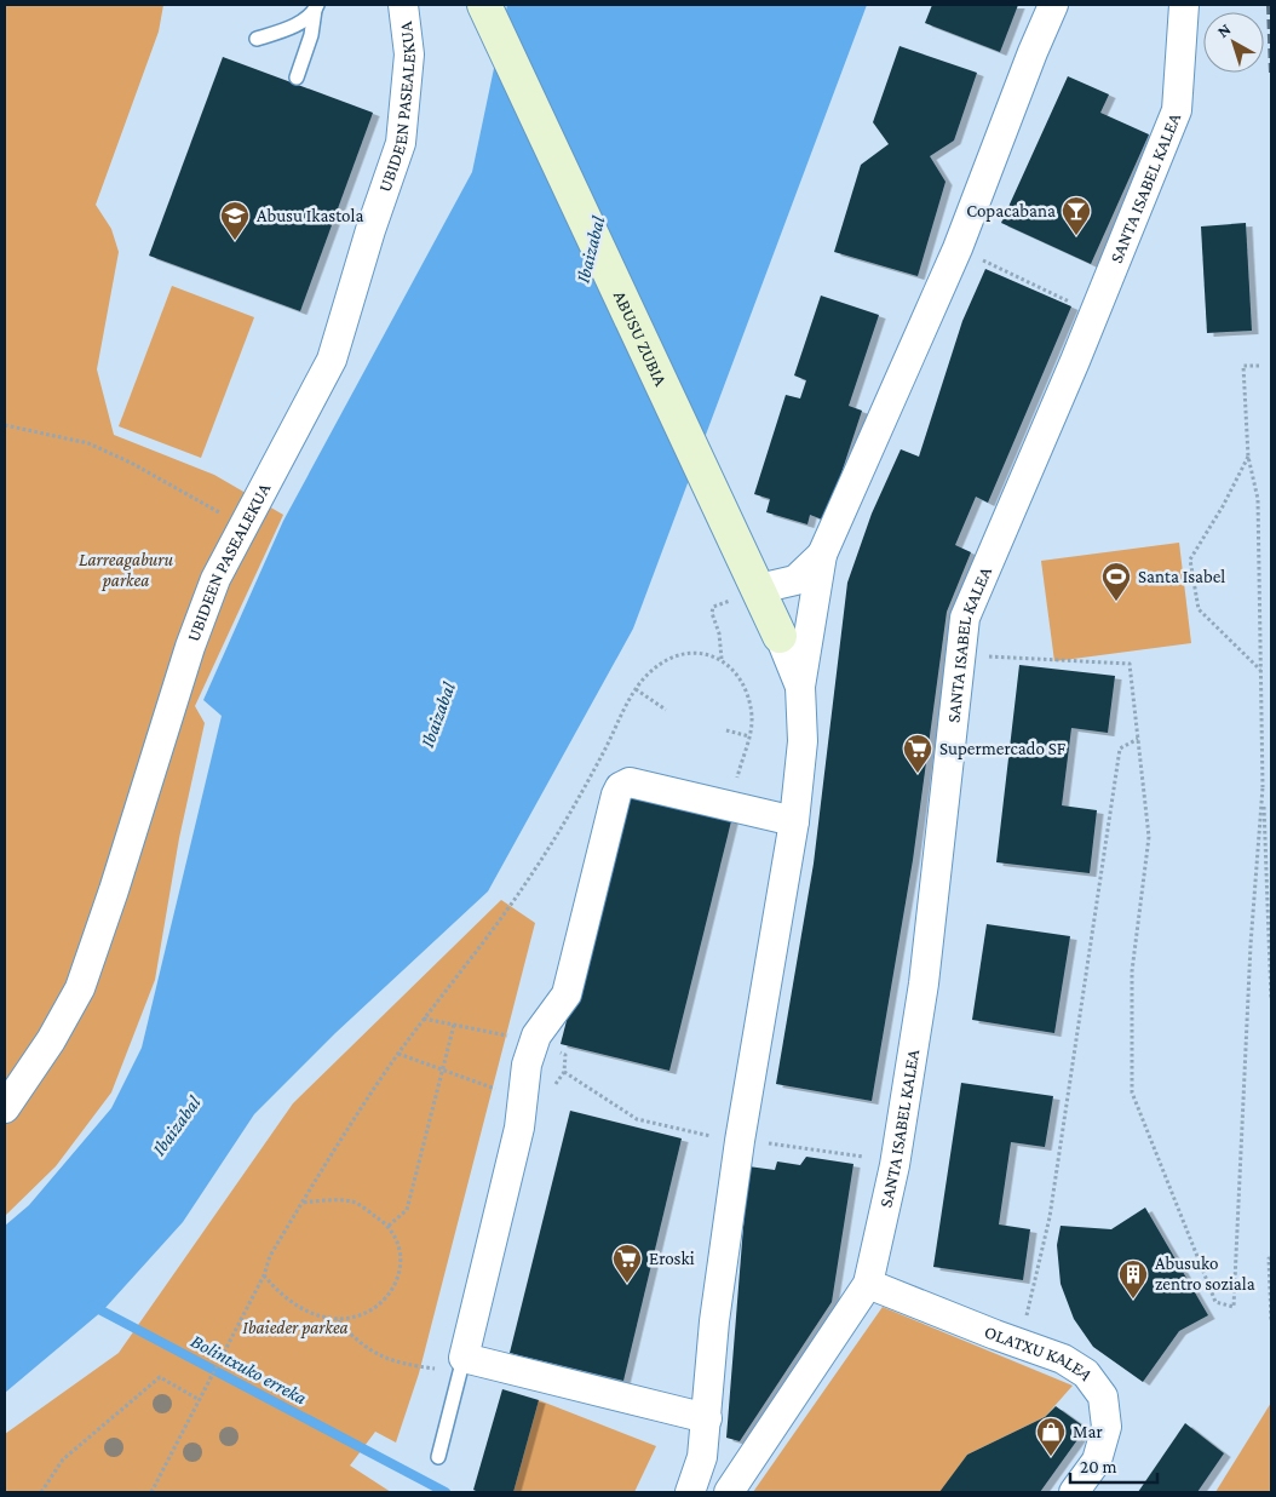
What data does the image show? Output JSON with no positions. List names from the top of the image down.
{
  "streets": {
    "street": [
      "UBIDEEN PASEALEKUA",
      "SANTA ISABEL KALEA",
      "ABUSU ZUBIA",
      "OLATXU KALEA"
    ]
  },
  "crossings": [
    ["SANTA ISABEL KALEA", "OLATXU KALEA"]
  ],
  "water": ["Ibaizabal", "Bolintxuko erreka"],
  "parks": ["Larreagaburu parkea", "Ibaieder parkea"],
  "places": {
    "bar": ["Copacabana"],
    "school or university": ["Abusu Ikastola"],
    "sports": ["Santa Isabel"],
    "supermarket": ["Supermercado SF", "Eroski"],
    "building": ["Abusuko zentro soziala"],
    "shop": ["Mar"]
  },
  "scale_bar": "20 m",
  "north": "top left"
}
